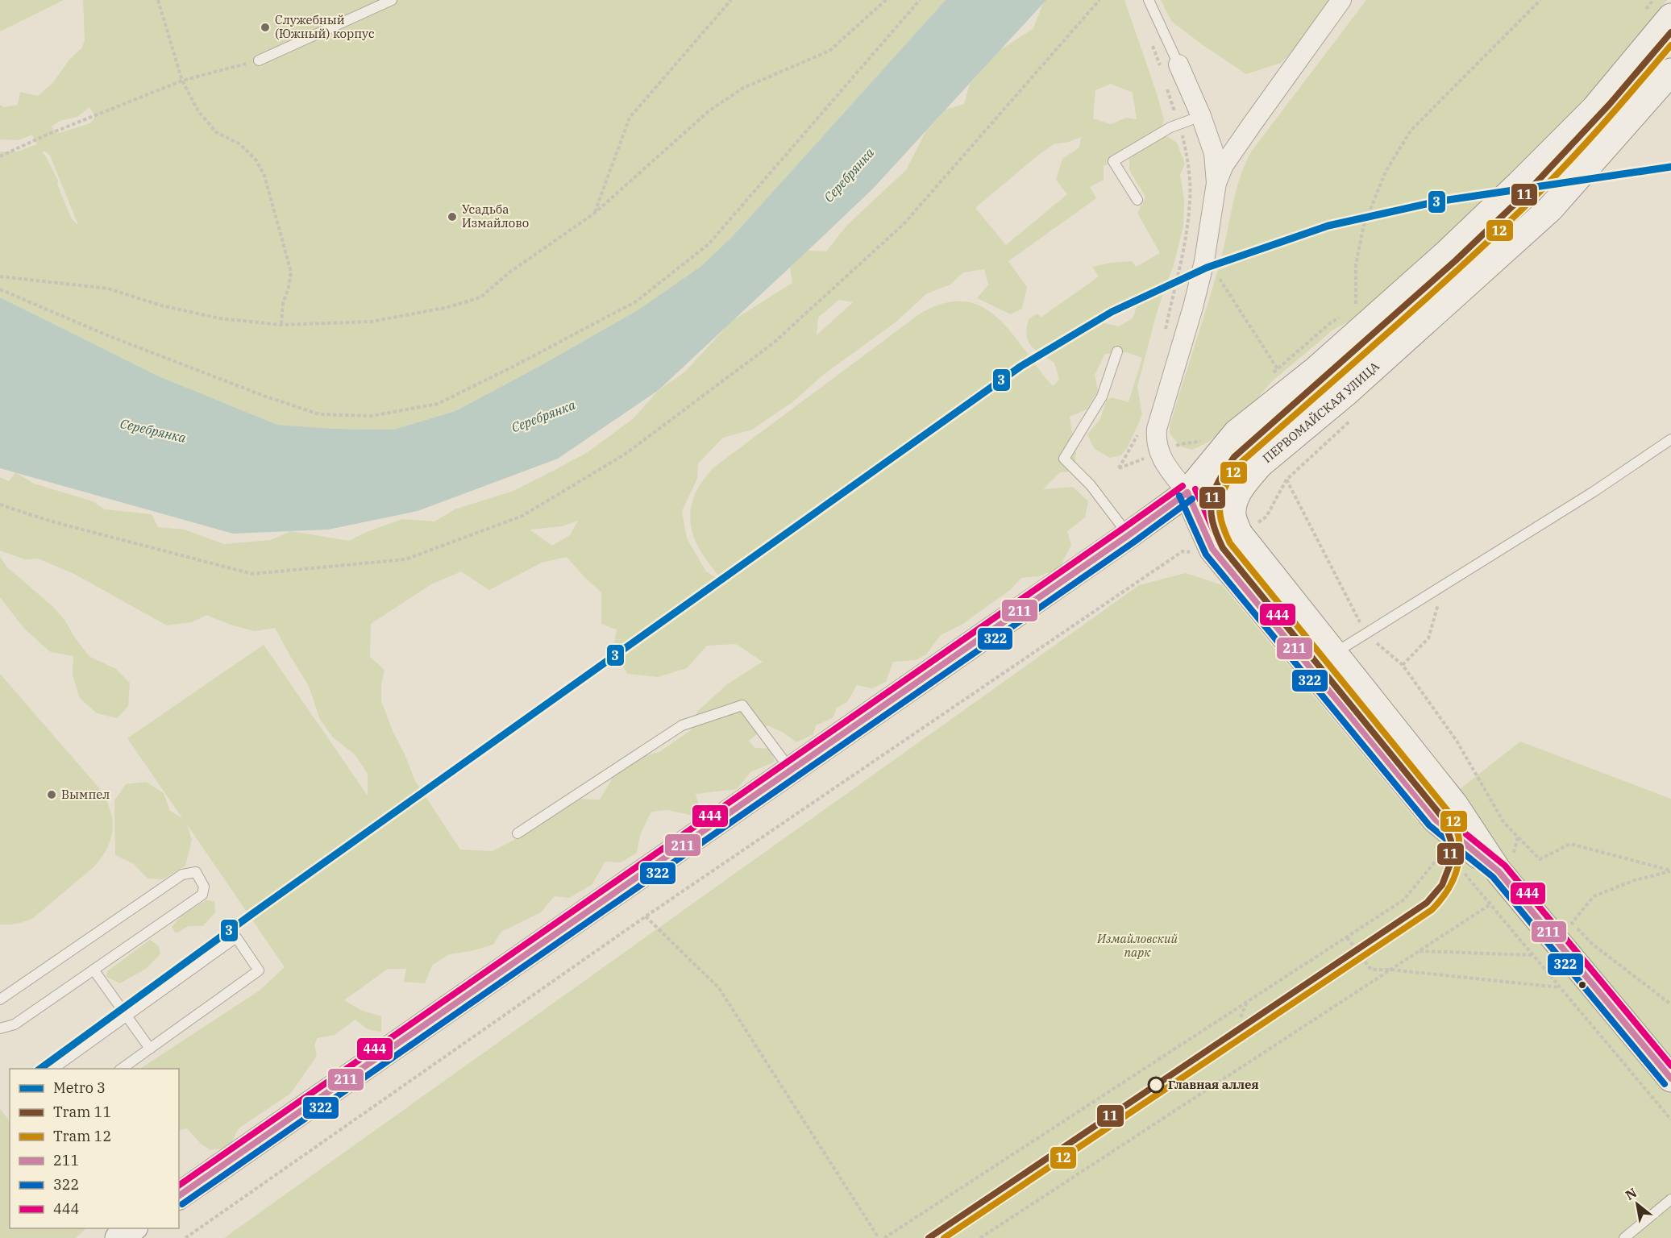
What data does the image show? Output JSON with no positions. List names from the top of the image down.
{
  "streets": {
    "main road": ["ПЕРВОМАЙСКАЯ УЛИЦА"]
  },
  "water": ["Серебрянка"],
  "parks": ["Измайловский парк"],
  "places": [
    "Служебный (Южный) корпус",
    "Усадьба Измайлово",
    "Вымпел",
    "Главная аллея"
  ],
  "lines": [
    "tram line 11",
    "tram line 12",
    "metro line 3",
    "transit line 444",
    "transit line 211",
    "transit line 322"
  ],
  "legend": [
    "Metro 3",
    "Tram 11",
    "Tram 12",
    "211",
    "322",
    "444"
  ],
  "north": "top left"
}
